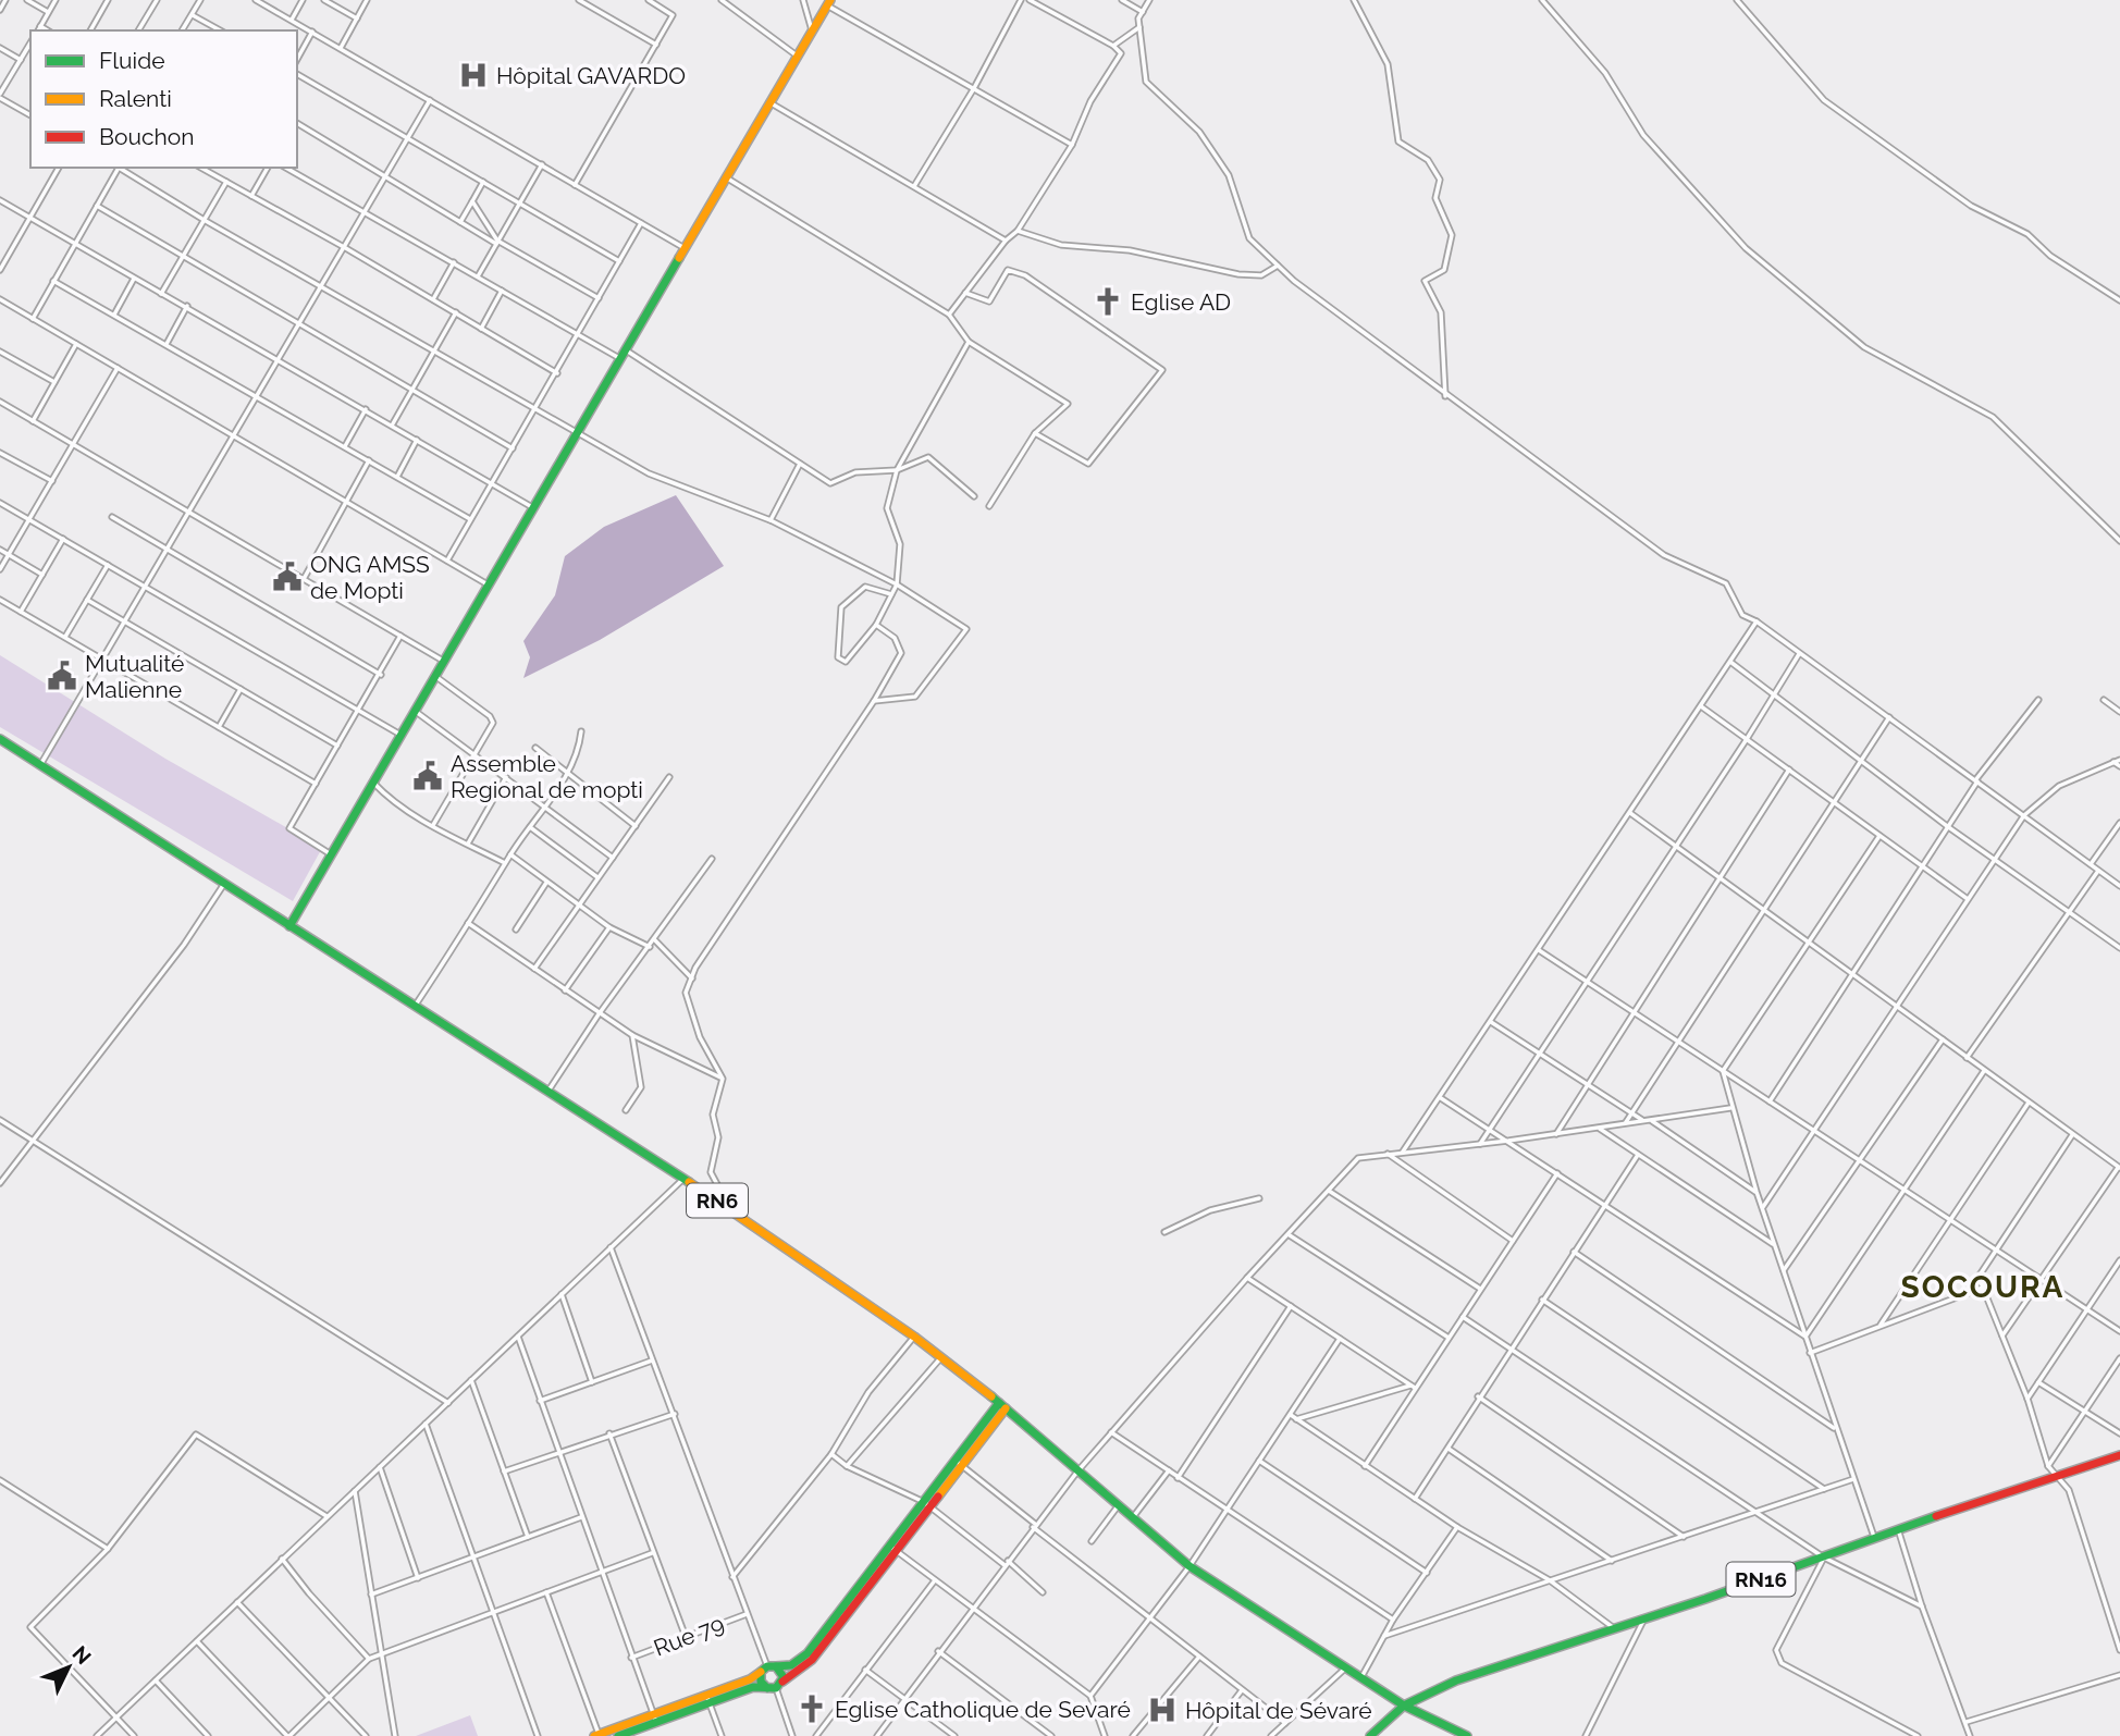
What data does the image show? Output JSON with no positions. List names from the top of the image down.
{
  "streets": {
    "main road": ["RN6", "RN16"],
    "street": ["Rue 79"]
  },
  "crossings": [
    ["RN6", "RN16"]
  ],
  "districts": ["SOCOURA"],
  "places": {
    "hospital": ["Hôpital GAVARDO", "Hôpital de Sévaré"],
    "church": ["Eglise AD", "Eglise Catholique de Sevaré"],
    "public building": ["ONG AMSS de Mopti", "Mutualité Malienne", "Assemble Regional de mopti"]
  },
  "legend": ["Fluide", "Ralenti", "Bouchon"],
  "north": "top right"
}
